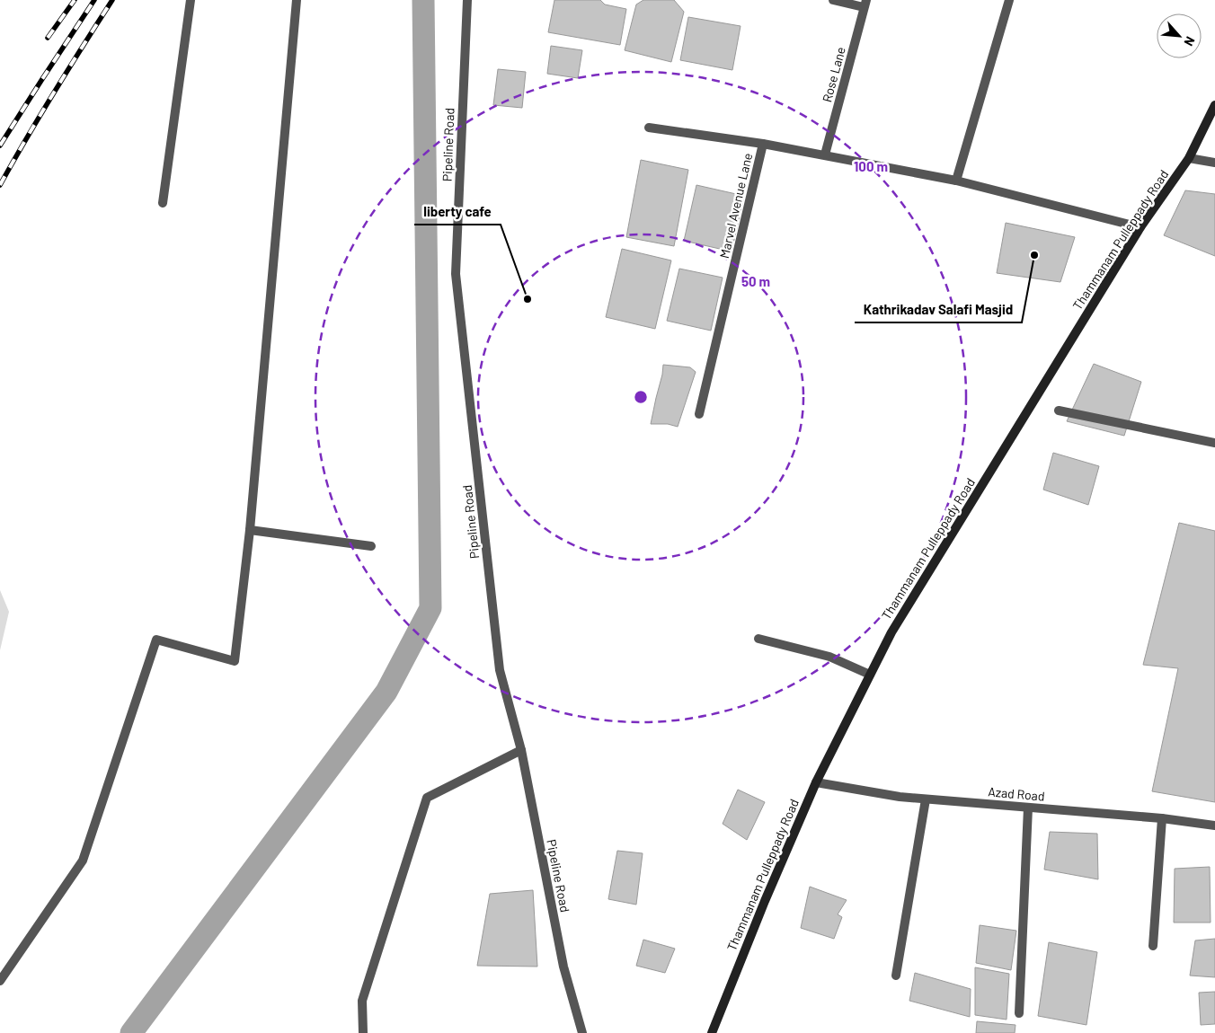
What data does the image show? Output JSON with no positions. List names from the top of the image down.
{
  "streets": {
    "main road": ["Thammanam Pulleppady Road"],
    "street": [
      "Rose Lane",
      "Pipeline Road",
      "Marvel Avenue Lane",
      "Azad Road"
    ]
  },
  "crossings": [
    ["Rose Lane", "Marvel Avenue Lane"],
    ["Marvel Avenue Lane", "Thammanam Pulleppady Road"],
    ["Thammanam Pulleppady Road", "Azad Road"]
  ],
  "places": ["Kathrikadav Salafi Masjid", "liberty cafe"],
  "north": "bottom right",
  "rings": ["100 m", "50 m"]
}
